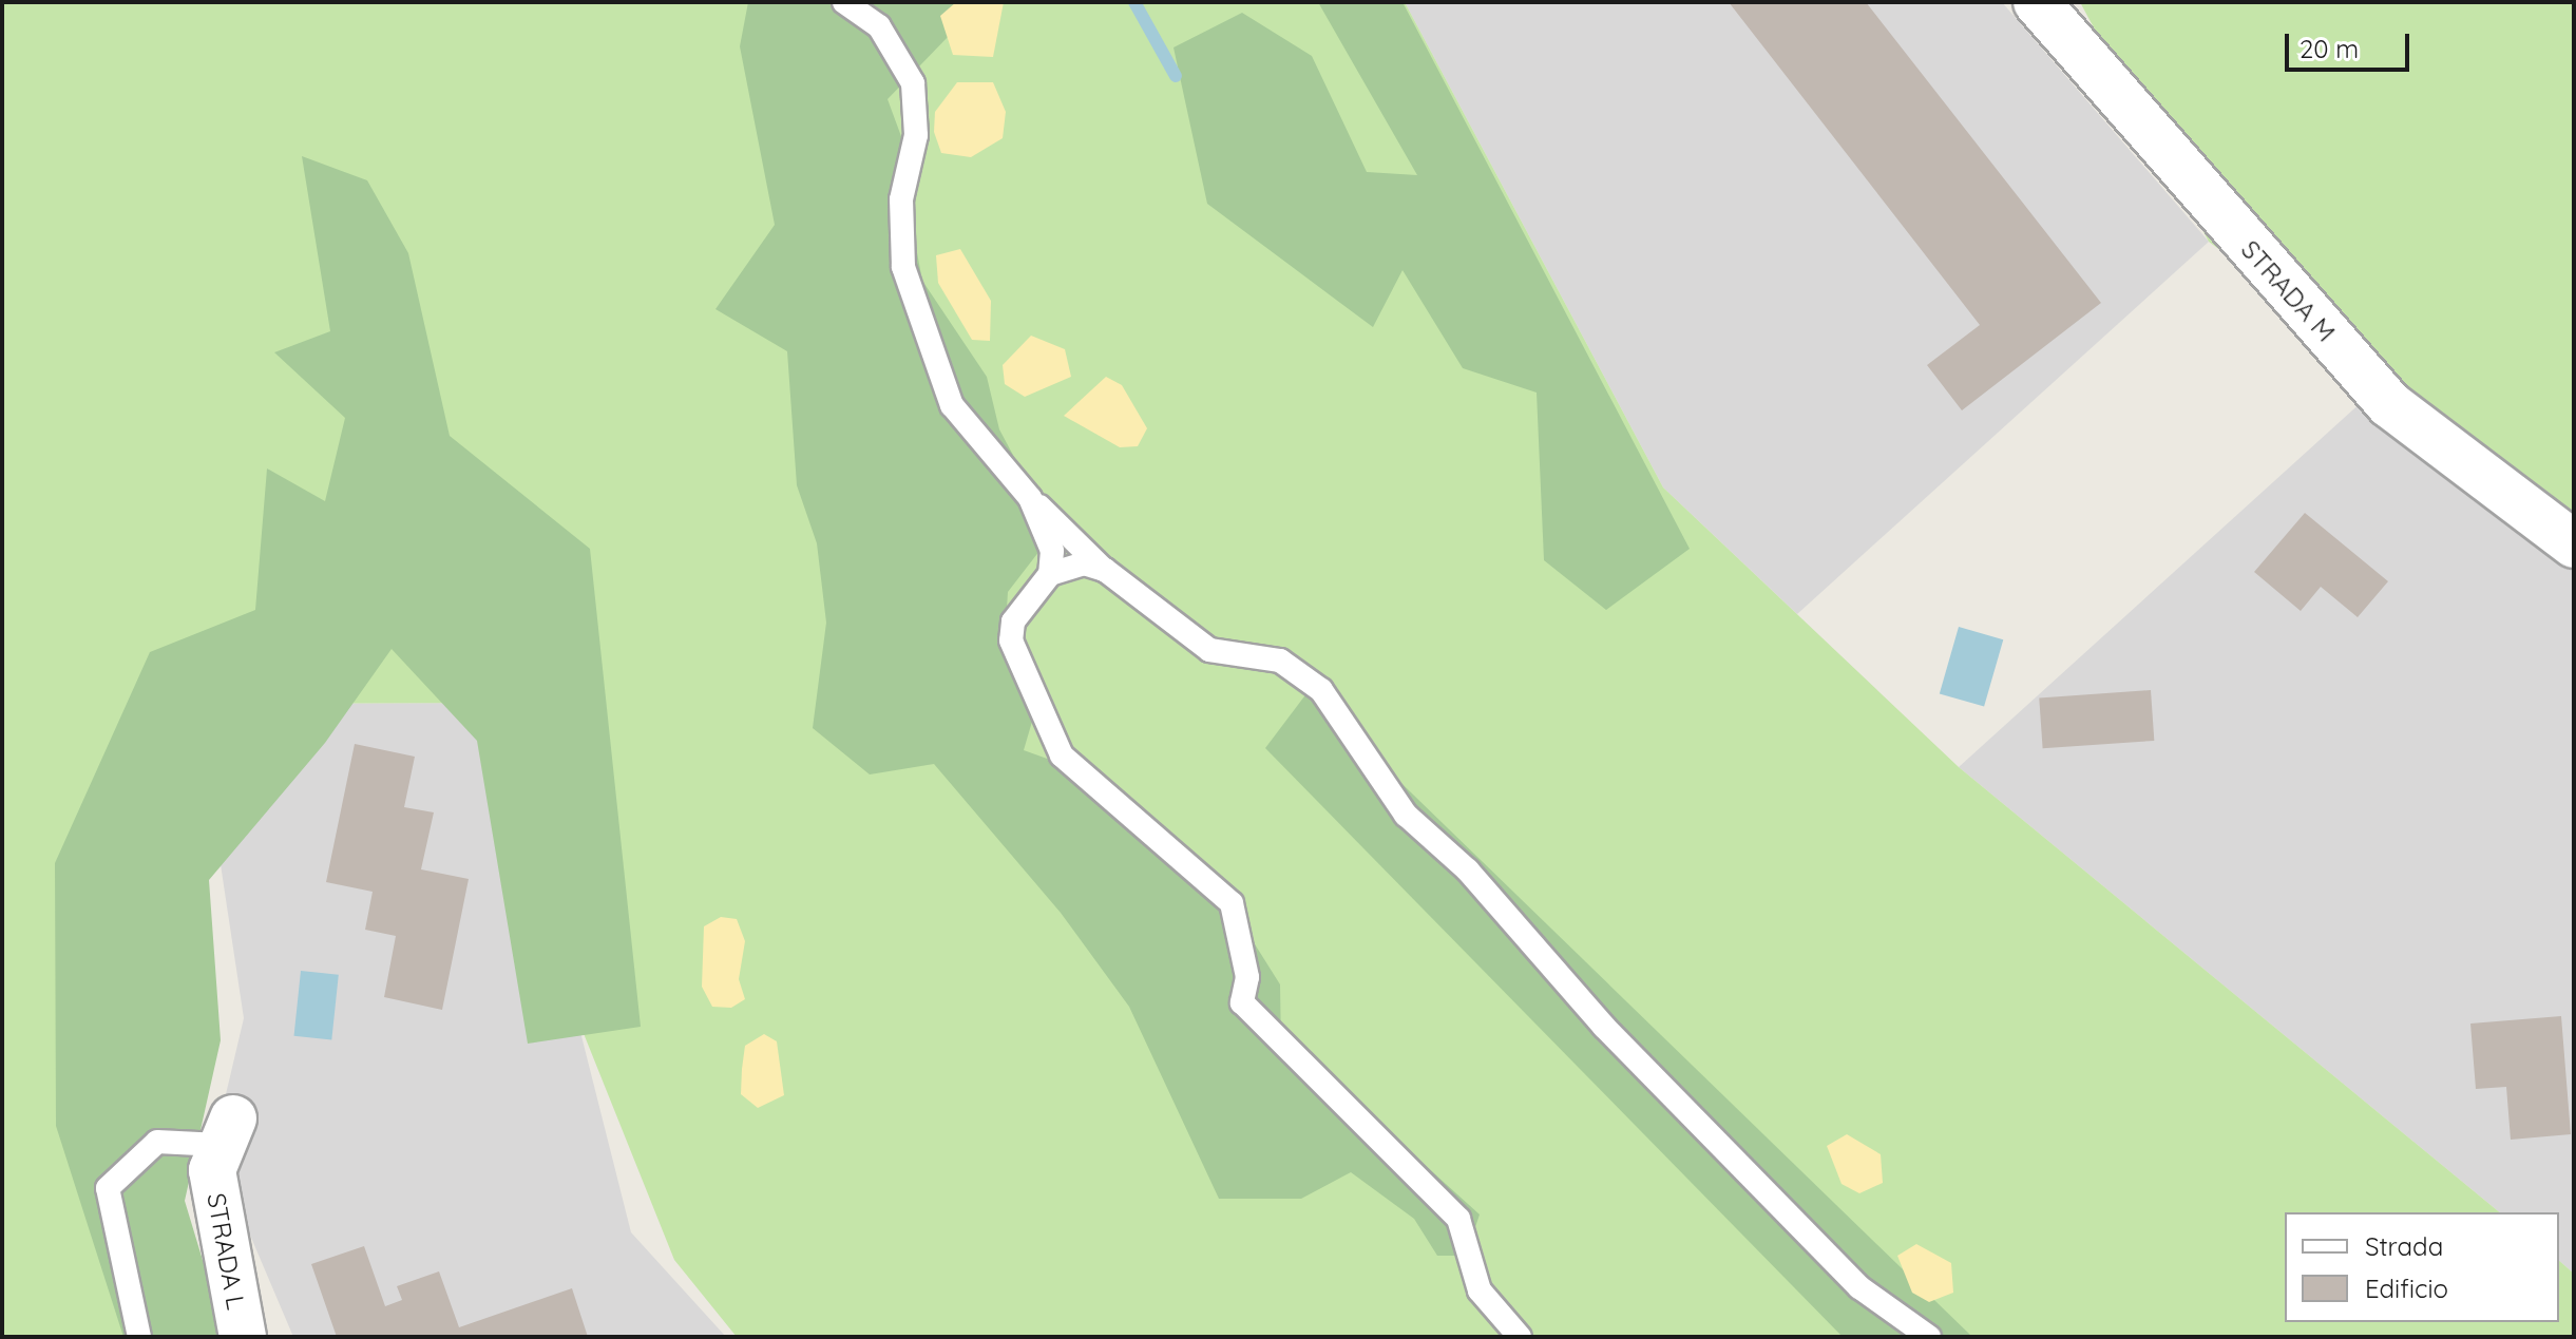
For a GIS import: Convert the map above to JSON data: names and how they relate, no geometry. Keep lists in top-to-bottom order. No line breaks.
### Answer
{"streets":{"street":["STRADA M","STRADA L"]},"legend":["Strada","Edificio"],"scale_bar":"20 m"}
